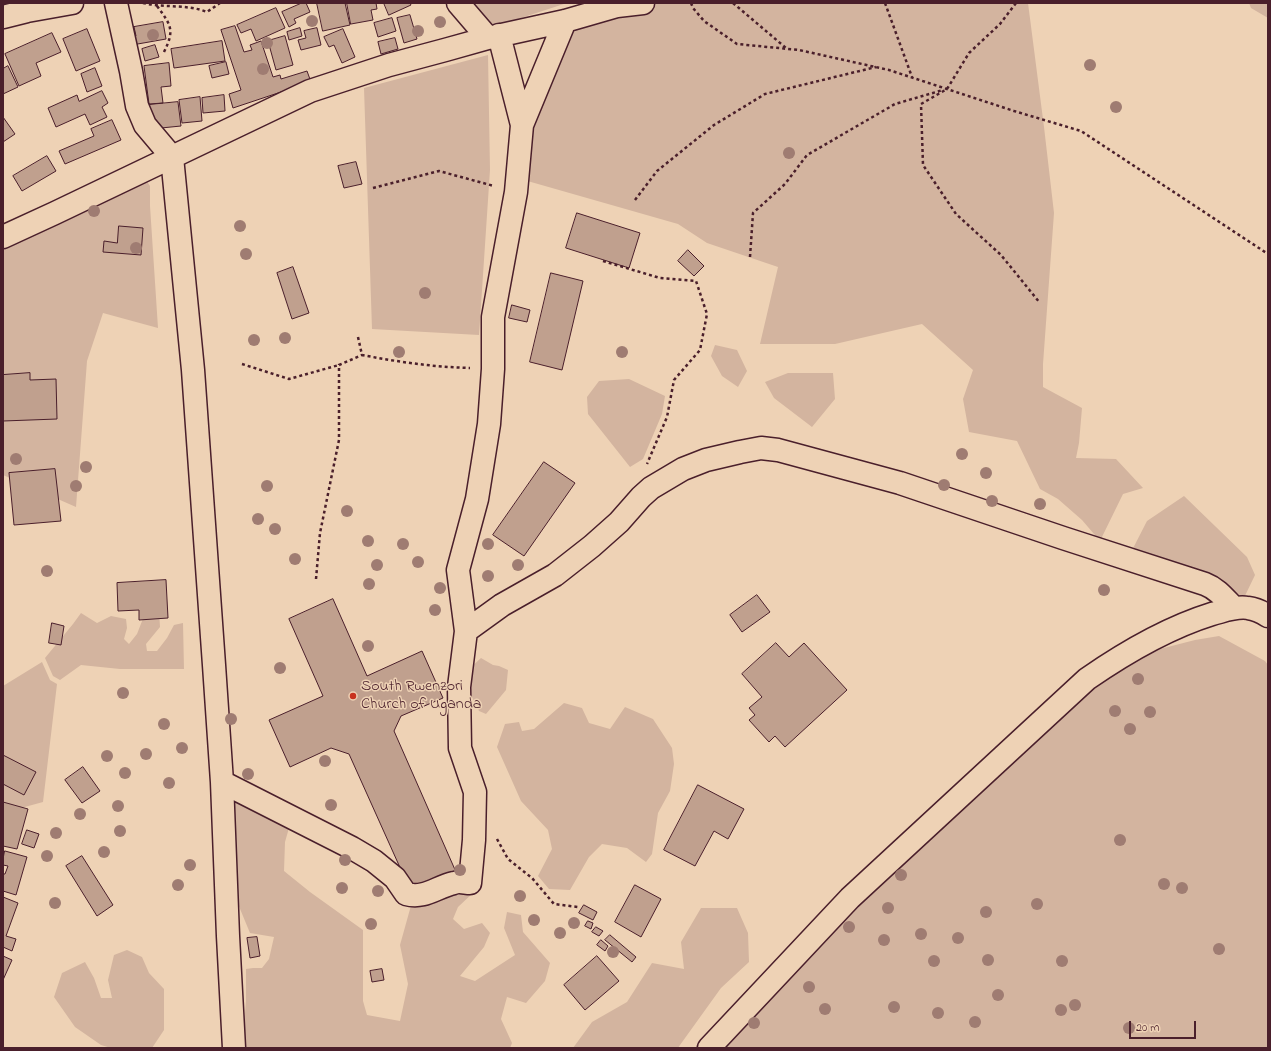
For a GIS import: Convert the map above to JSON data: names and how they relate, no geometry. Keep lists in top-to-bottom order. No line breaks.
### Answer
{"places":["South Rwenzori Church of Uganda"],"scale_bar":"20 m"}
